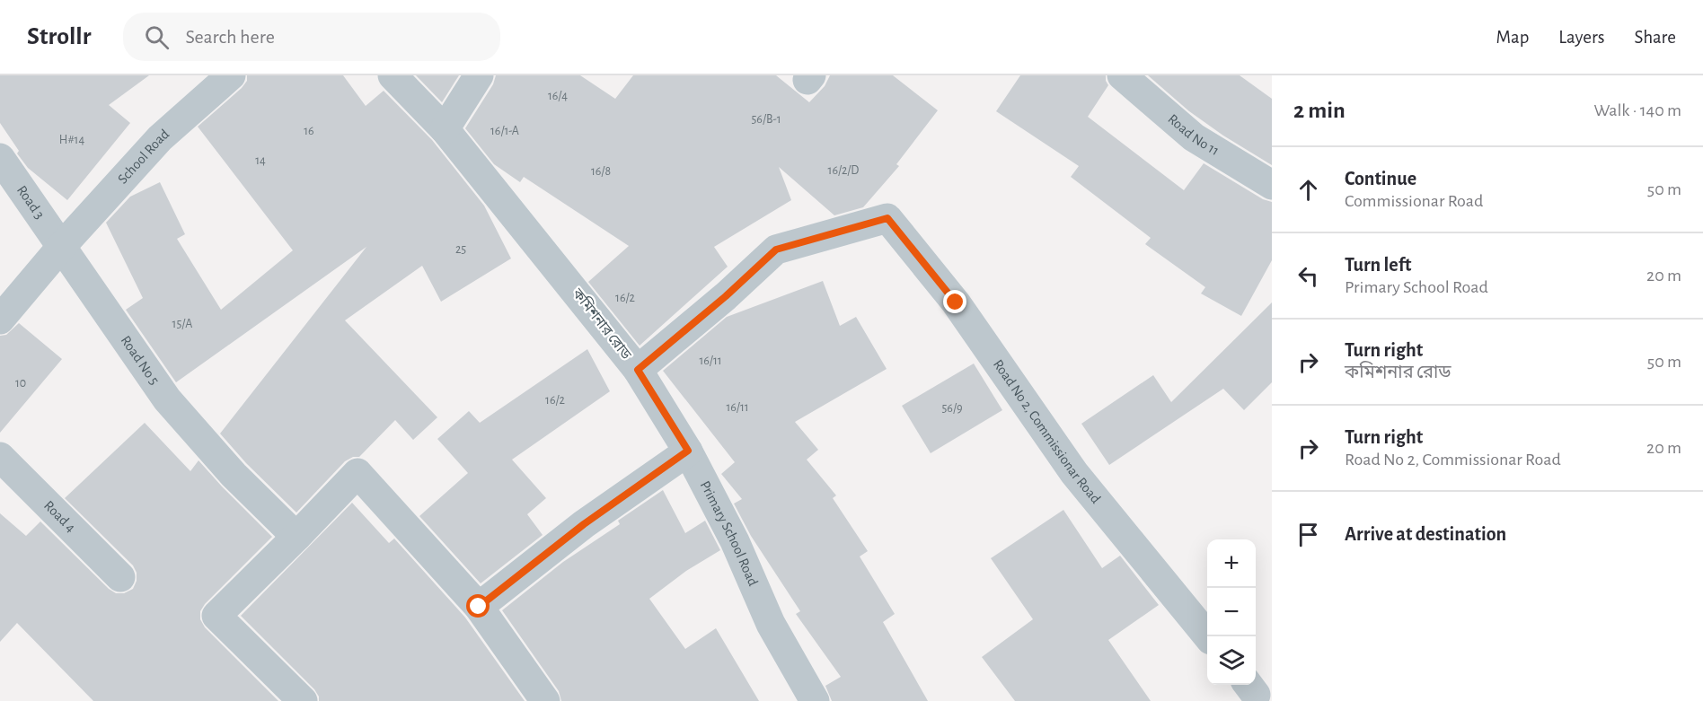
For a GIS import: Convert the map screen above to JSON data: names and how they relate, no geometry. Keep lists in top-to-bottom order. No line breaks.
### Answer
{"streets":{"street":["Road No 11","School Road","Road 3","কমিশনার রোড","Road No 5","Road No 2, Commissionar Road","Road 4","Primary School Road"]},"crossings":[["School Road","Road 3"],["School Road","Road No 5"],["Road 3","Road No 5"],["কমিশনার রোড","Road No 2, Commissionar Road"],["কমিশনার রোড","Primary School Road"]],"house_numbers":["16/4","56/B-1","16","16/1-A","H#14","14","16/2/D","16/8","25","16/2","15/A","16/11","10","16/2","16/11","56/9"],"page":{"header":"Strollr","search":"Search here","nav":["Map","Layers","Share"],"heading":["2 min","Walk · 140 m"],"list":[["Continue","Commissionar Road","50 m"],["Turn left","Primary School Road","20 m"],["Turn right","কমিশনার রোড","50 m"],["Turn right","Road No 2, Commissionar Road","20 m"],"Arrive at destination"],"map_buttons":["+","−"]}}
